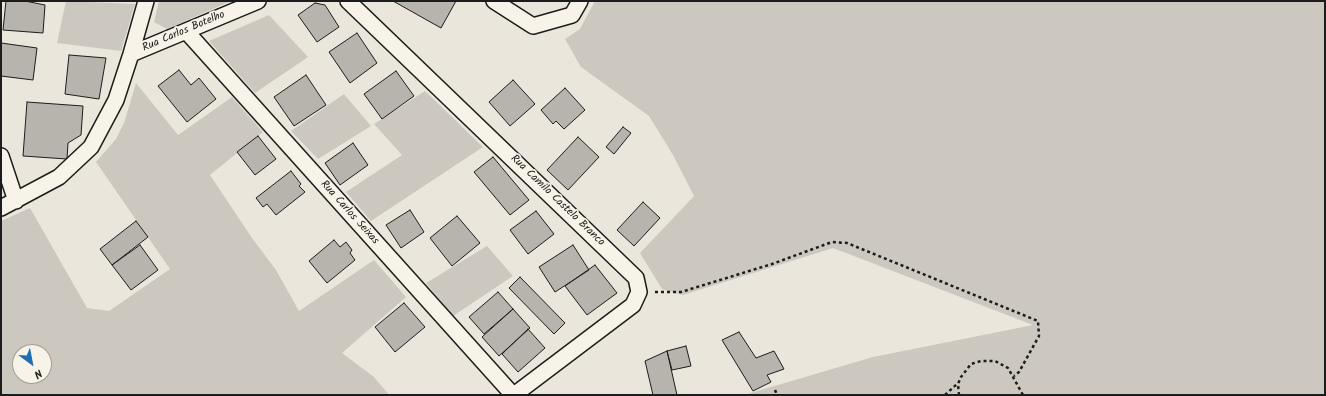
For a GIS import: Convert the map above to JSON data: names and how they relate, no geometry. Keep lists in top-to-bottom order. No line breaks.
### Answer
{"streets":{"street":["Rua Carlos Botelho","Rua Camilo Castelo Branco","Rua Carlos Seixas"]},"crossings":[["Rua Carlos Botelho","Rua Carlos Seixas"]],"north":"bottom right"}
